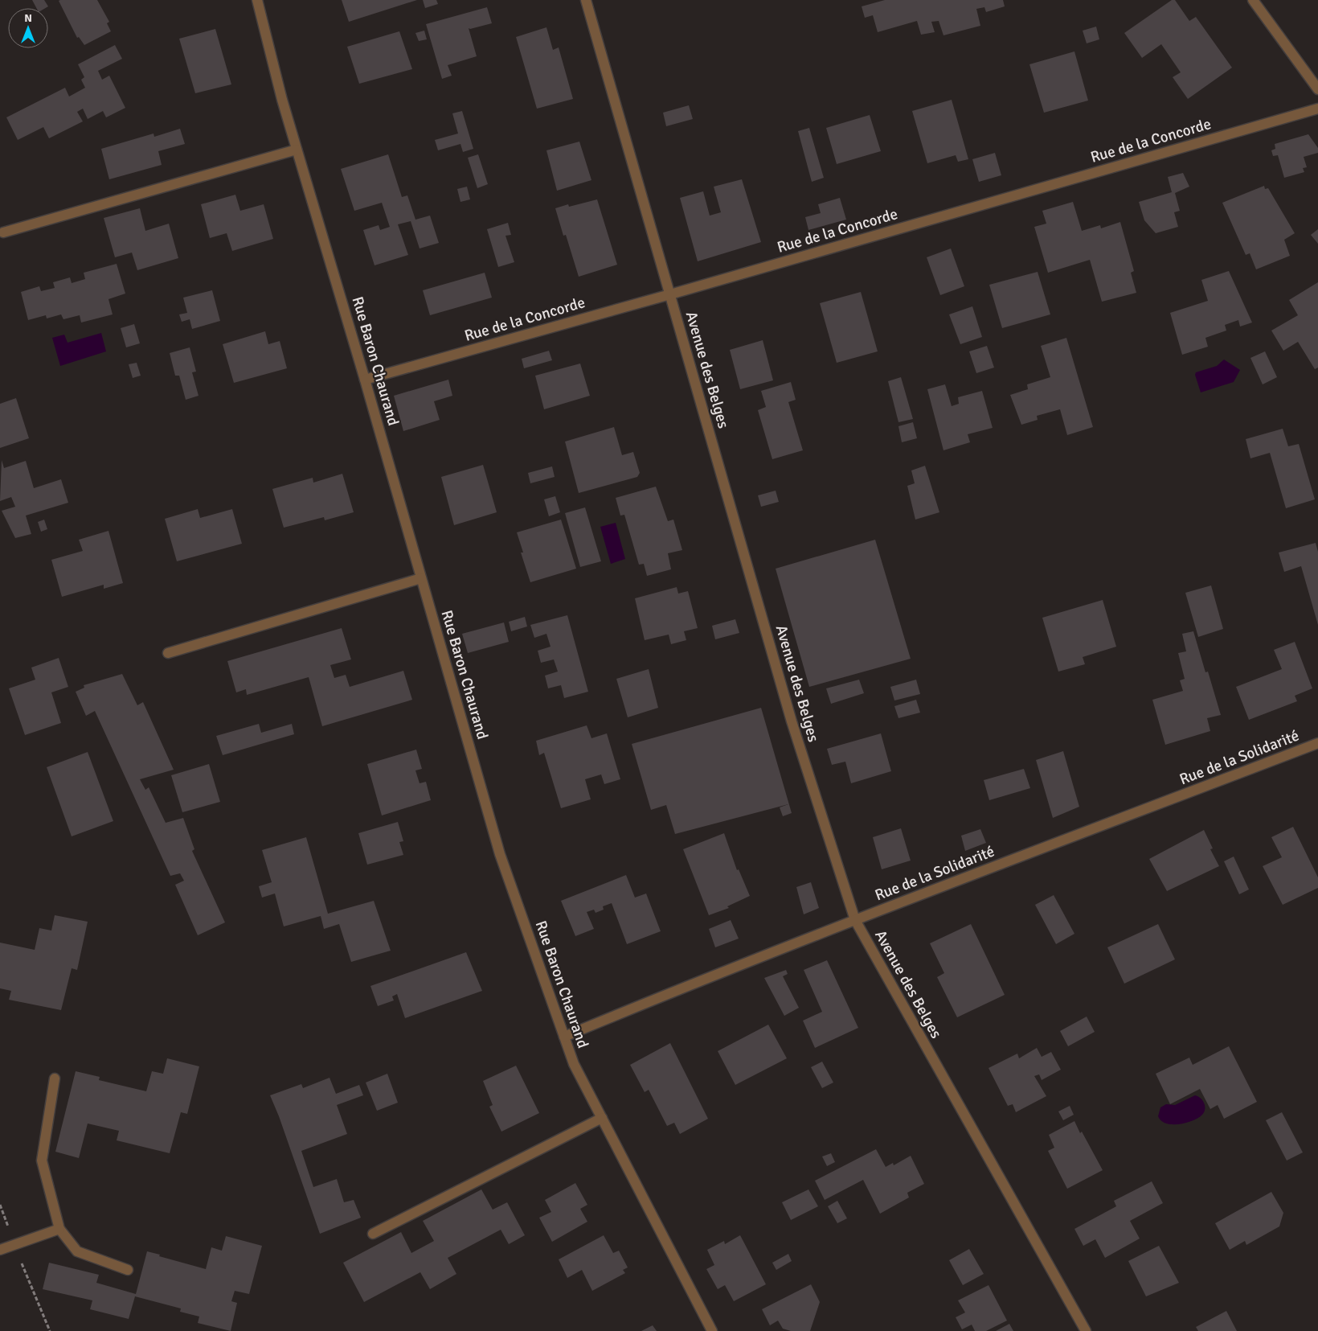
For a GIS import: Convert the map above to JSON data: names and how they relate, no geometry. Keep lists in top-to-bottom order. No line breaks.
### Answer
{"streets":{"street":["Rue de la Concorde","Rue Baron Chaurand","Avenue des Belges","Rue de la Solidarité"]},"crossings":[["Rue de la Concorde","Rue Baron Chaurand"],["Rue de la Concorde","Avenue des Belges"],["Rue Baron Chaurand","Rue de la Solidarité"],["Avenue des Belges","Rue de la Solidarité"]],"north":"top"}
